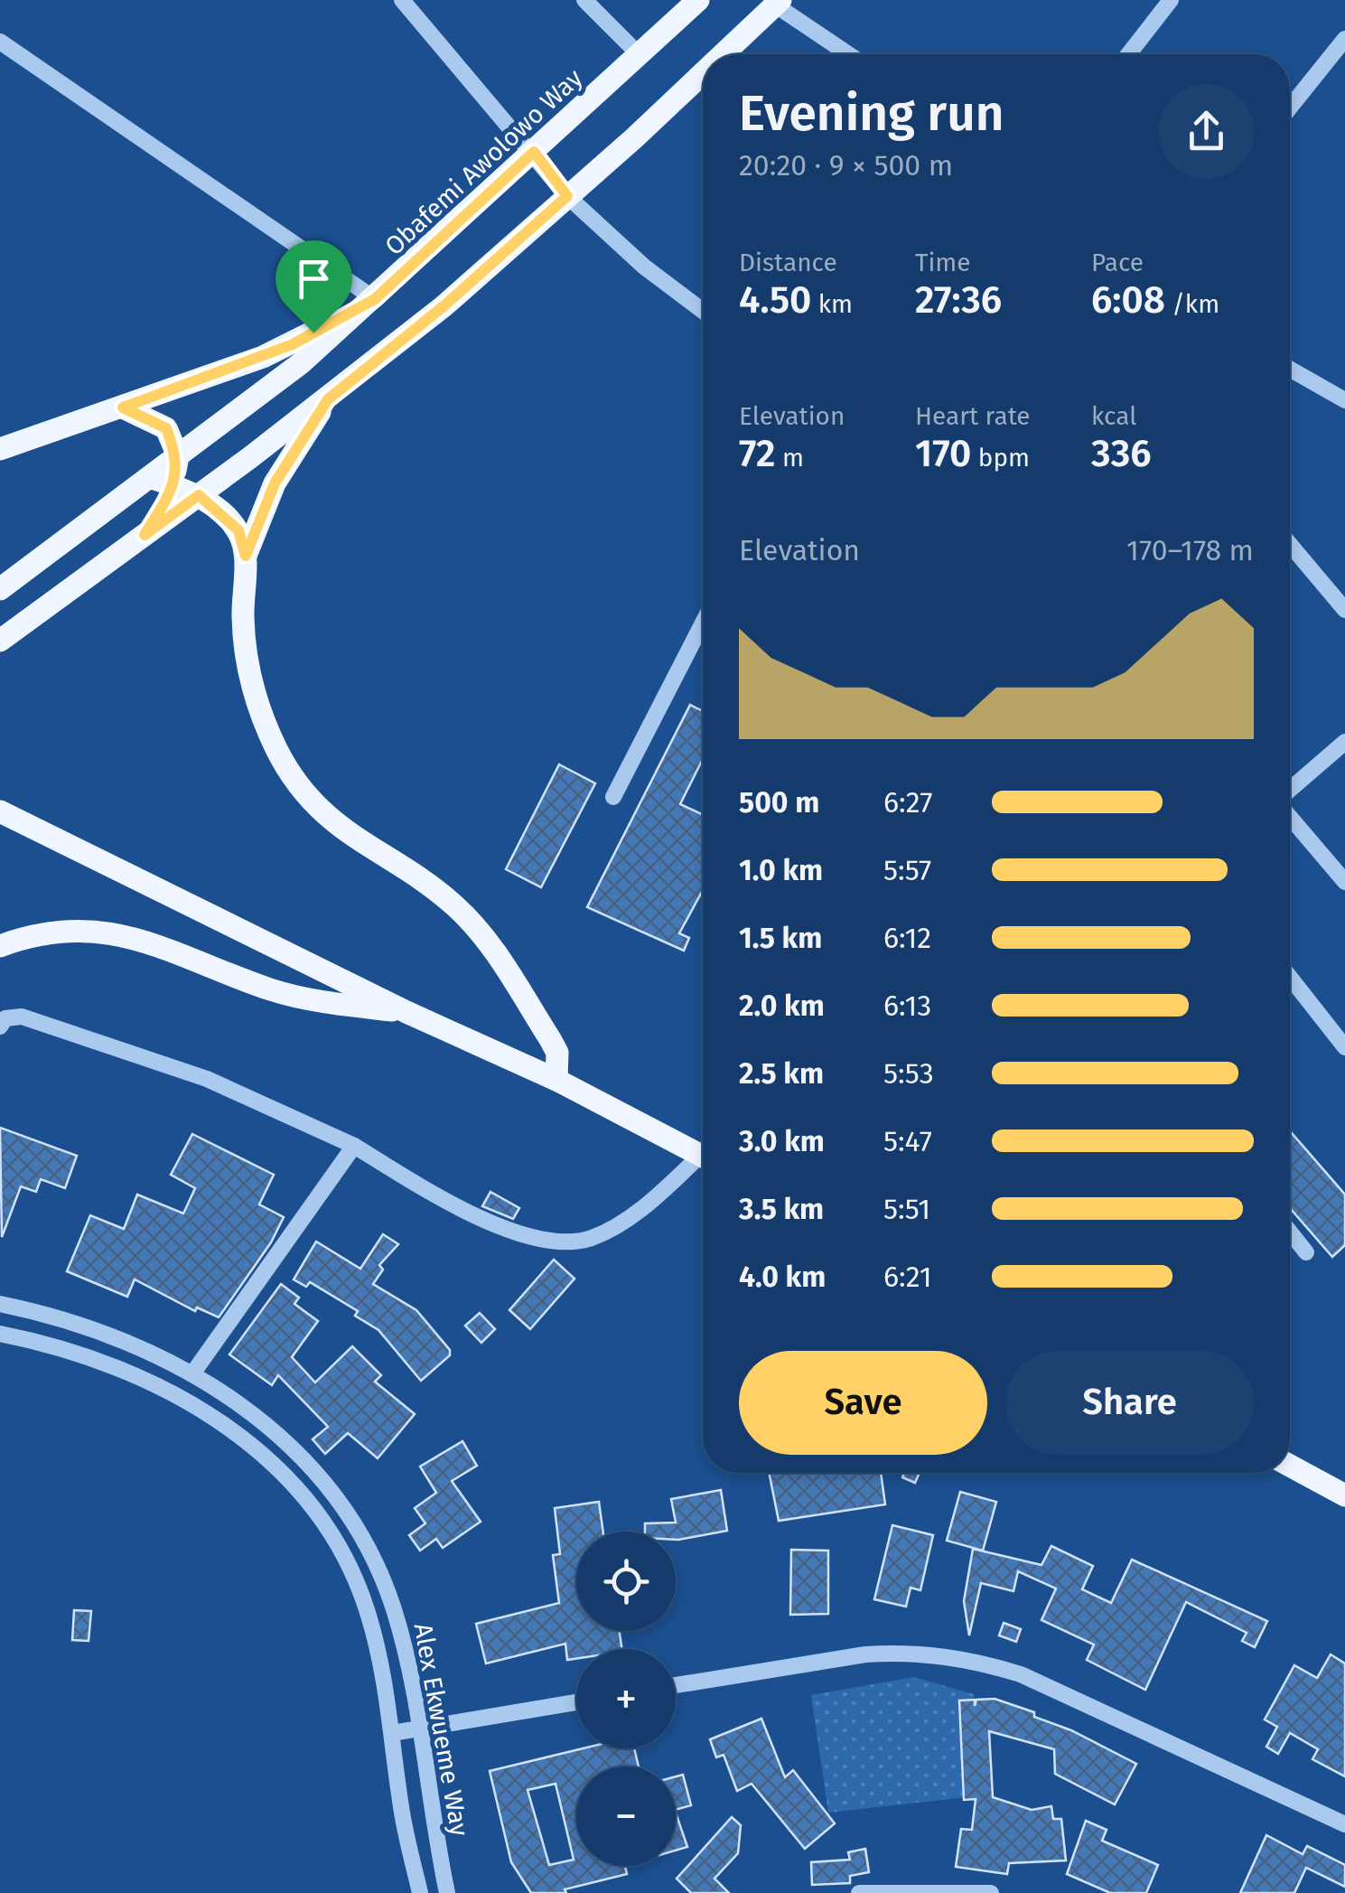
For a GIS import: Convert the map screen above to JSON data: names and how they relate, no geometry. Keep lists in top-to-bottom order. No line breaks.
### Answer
{"streets":{"main road":["Obafemi Awolowo Way"],"street":["Alex Ekwueme Way"]},"page":{"heading":["Evening run","20:20 · 9 × 500 m"],"stats":[["Distance","4.50 km"],["Time","27:36"],["Pace","6:08 /km"],["Elevation","72 m"],["Heart rate","170 bpm"],["kcal","336"]],"chart":["Elevation","170–178 m"],"list":[{"name":"500 m","note":"6:27"},{"name":"1.0 km","note":"5:57"},{"name":"1.5 km","note":"6:12"},{"name":"2.0 km","note":"6:13"},{"name":"2.5 km","note":"5:53"},{"name":"3.0 km","note":"5:47"},{"name":"3.5 km","note":"5:51"},{"name":"4.0 km","note":"6:21"}],"buttons":["Save","Share"],"map_buttons":["+","−"]}}
